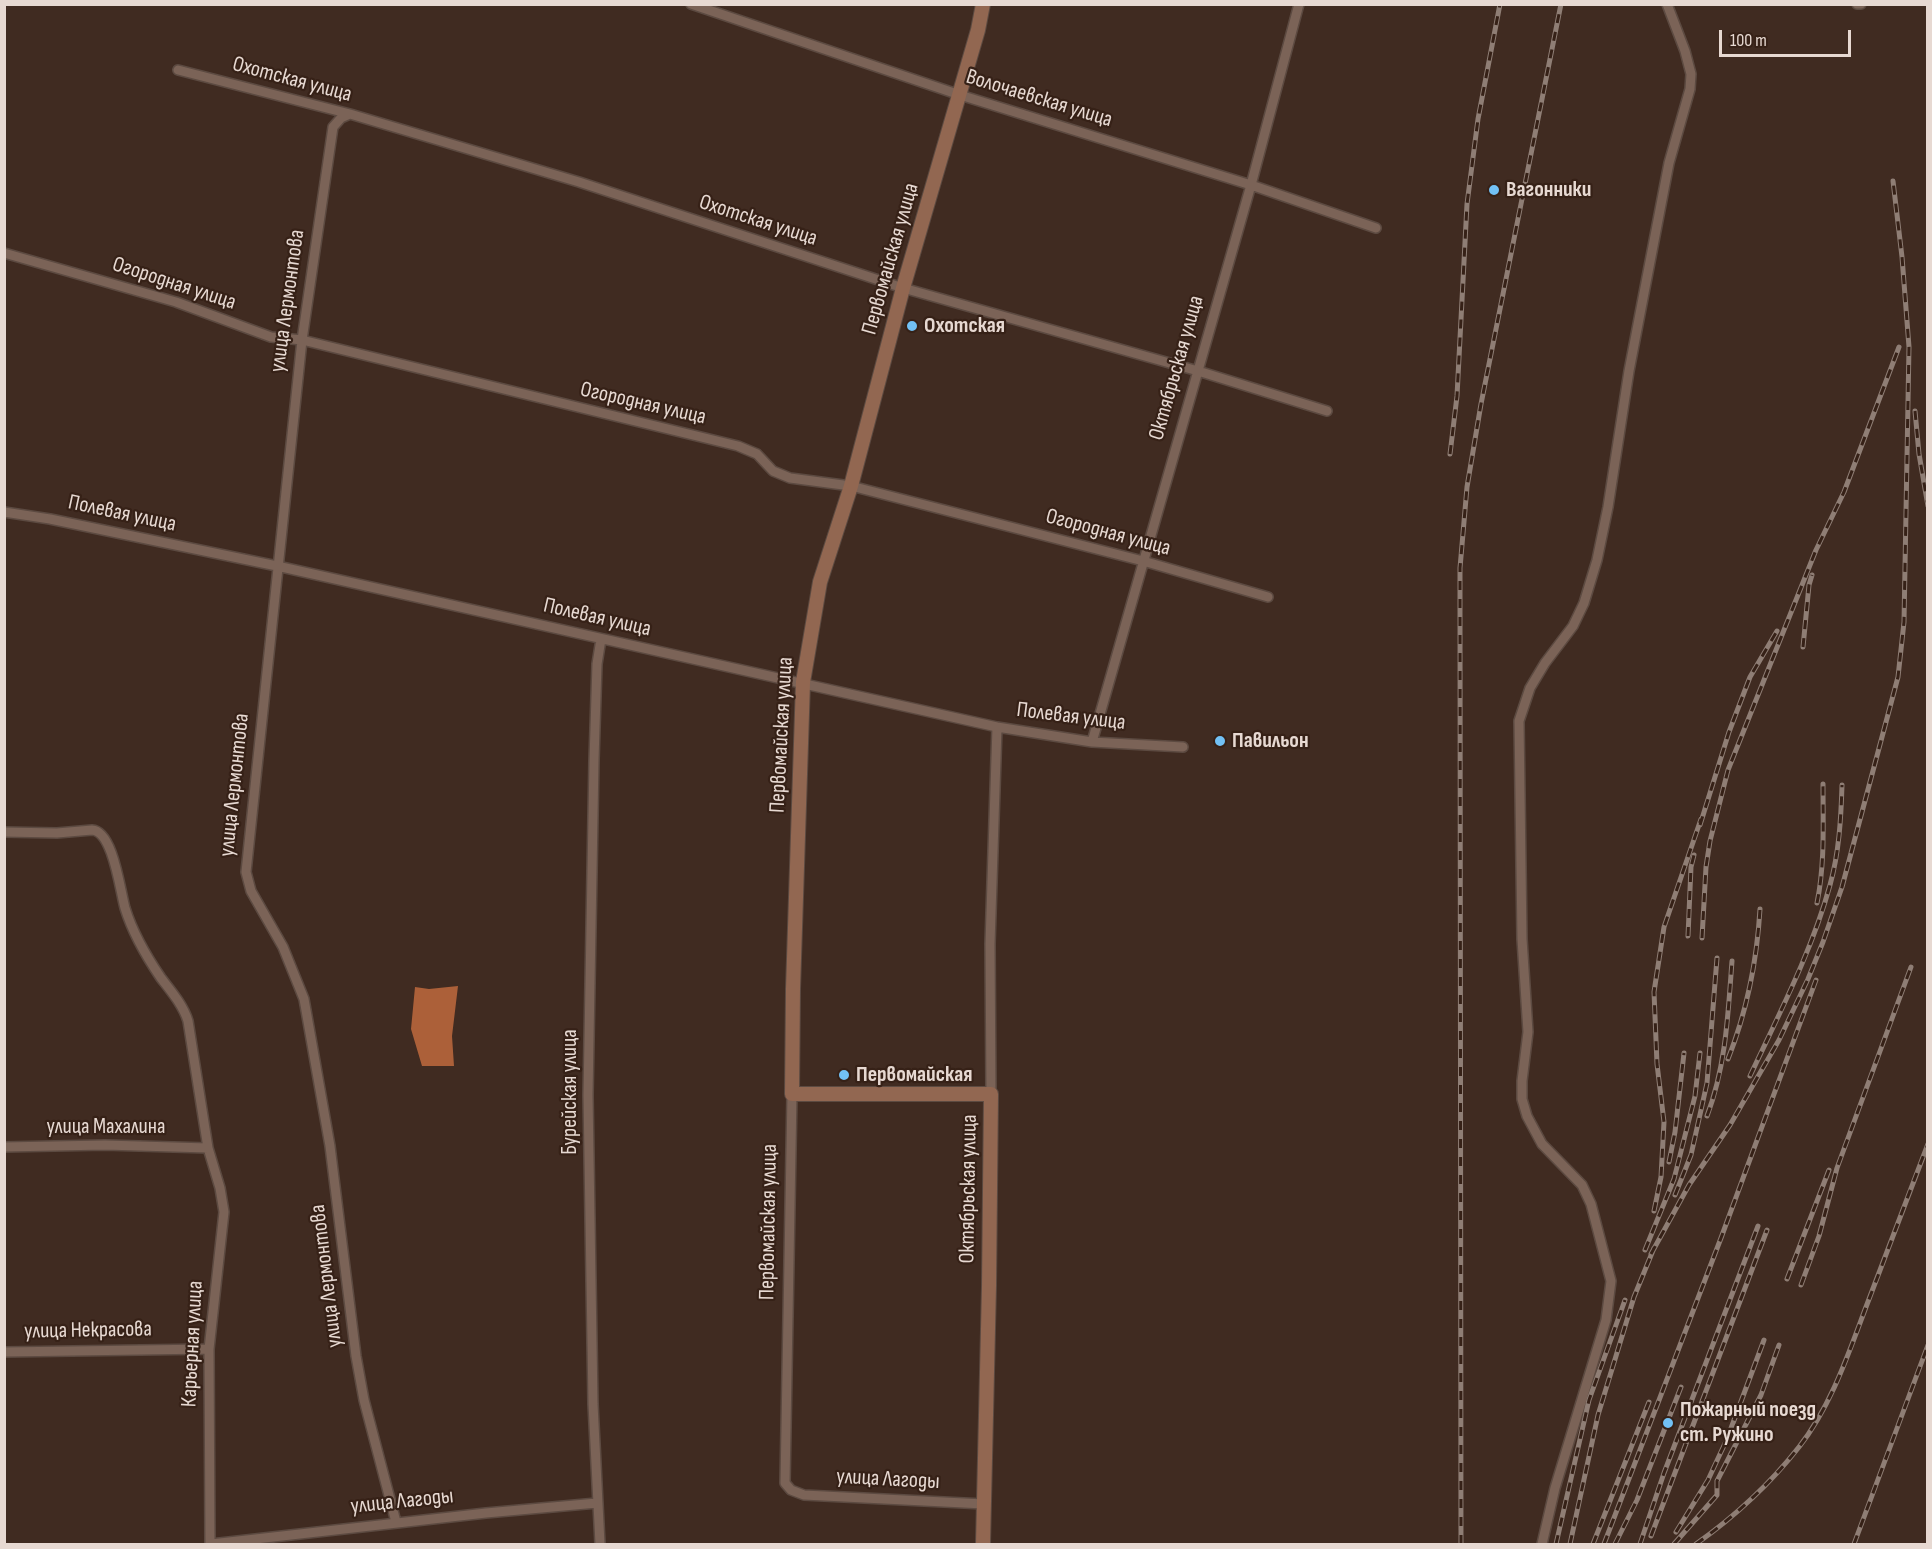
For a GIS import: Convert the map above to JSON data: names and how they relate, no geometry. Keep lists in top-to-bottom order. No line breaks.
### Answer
{"streets":{"main road":["Первомайская улица","Октябрьская улица"],"street":["Охотская улица","Волочаевская улица","Огородная улица","улица Лермонтова","Полевая улица","Бурейская улица","улица Махалина","улица Некрасова","Карьерная улица","улица Лагоды"]},"crossings":[["Охотская улица","Первомайская улица"],["Охотская улица","улица Лермонтова"],["Охотская улица","Октябрьская улица"],["Волочаевская улица","Первомайская улица"],["Волочаевская улица","Октябрьская улица"],["Первомайская улица","Огородная улица"],["Первомайская улица","Полевая улица"],["Первомайская улица","улица Лагоды"],["Огородная улица","улица Лермонтова"],["Огородная улица","Октябрьская улица"],["улица Лермонтова","Полевая улица"],["улица Лермонтова","улица Лагоды"],["Октябрьская улица","Полевая улица"],["Октябрьская улица","улица Лагоды"],["Полевая улица","Бурейская улица"],["Бурейская улица","улица Лагоды"],["улица Махалина","Карьерная улица"],["улица Некрасова","Карьерная улица"],["Карьерная улица","улица Лагоды"]],"places":["Вагонники","Охотская","Павильон","Первомайская","Пожарный поезд ст. Ружино"],"scale_bar":"100 m"}
